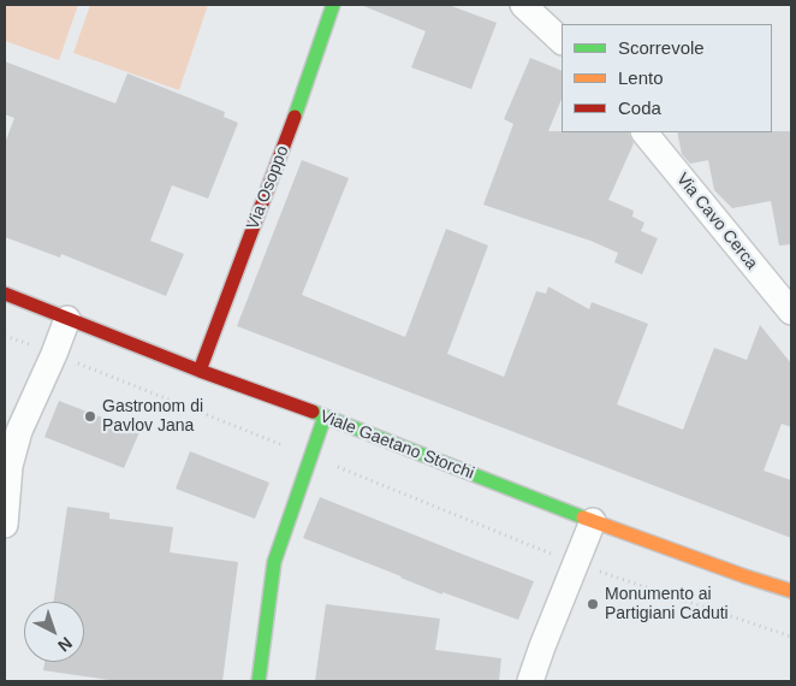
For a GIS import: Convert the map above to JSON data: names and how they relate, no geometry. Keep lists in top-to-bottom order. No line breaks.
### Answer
{"streets":{"street":["Via Osoppo","Via Cavo Cerca","Viale Gaetano Storchi"]},"crossings":[["Via Osoppo","Viale Gaetano Storchi"]],"places":["Gastronom di Pavlov Jana","Monumento ai Partigiani Caduti"],"legend":["Scorrevole","Lento","Coda"],"north":"bottom right"}
